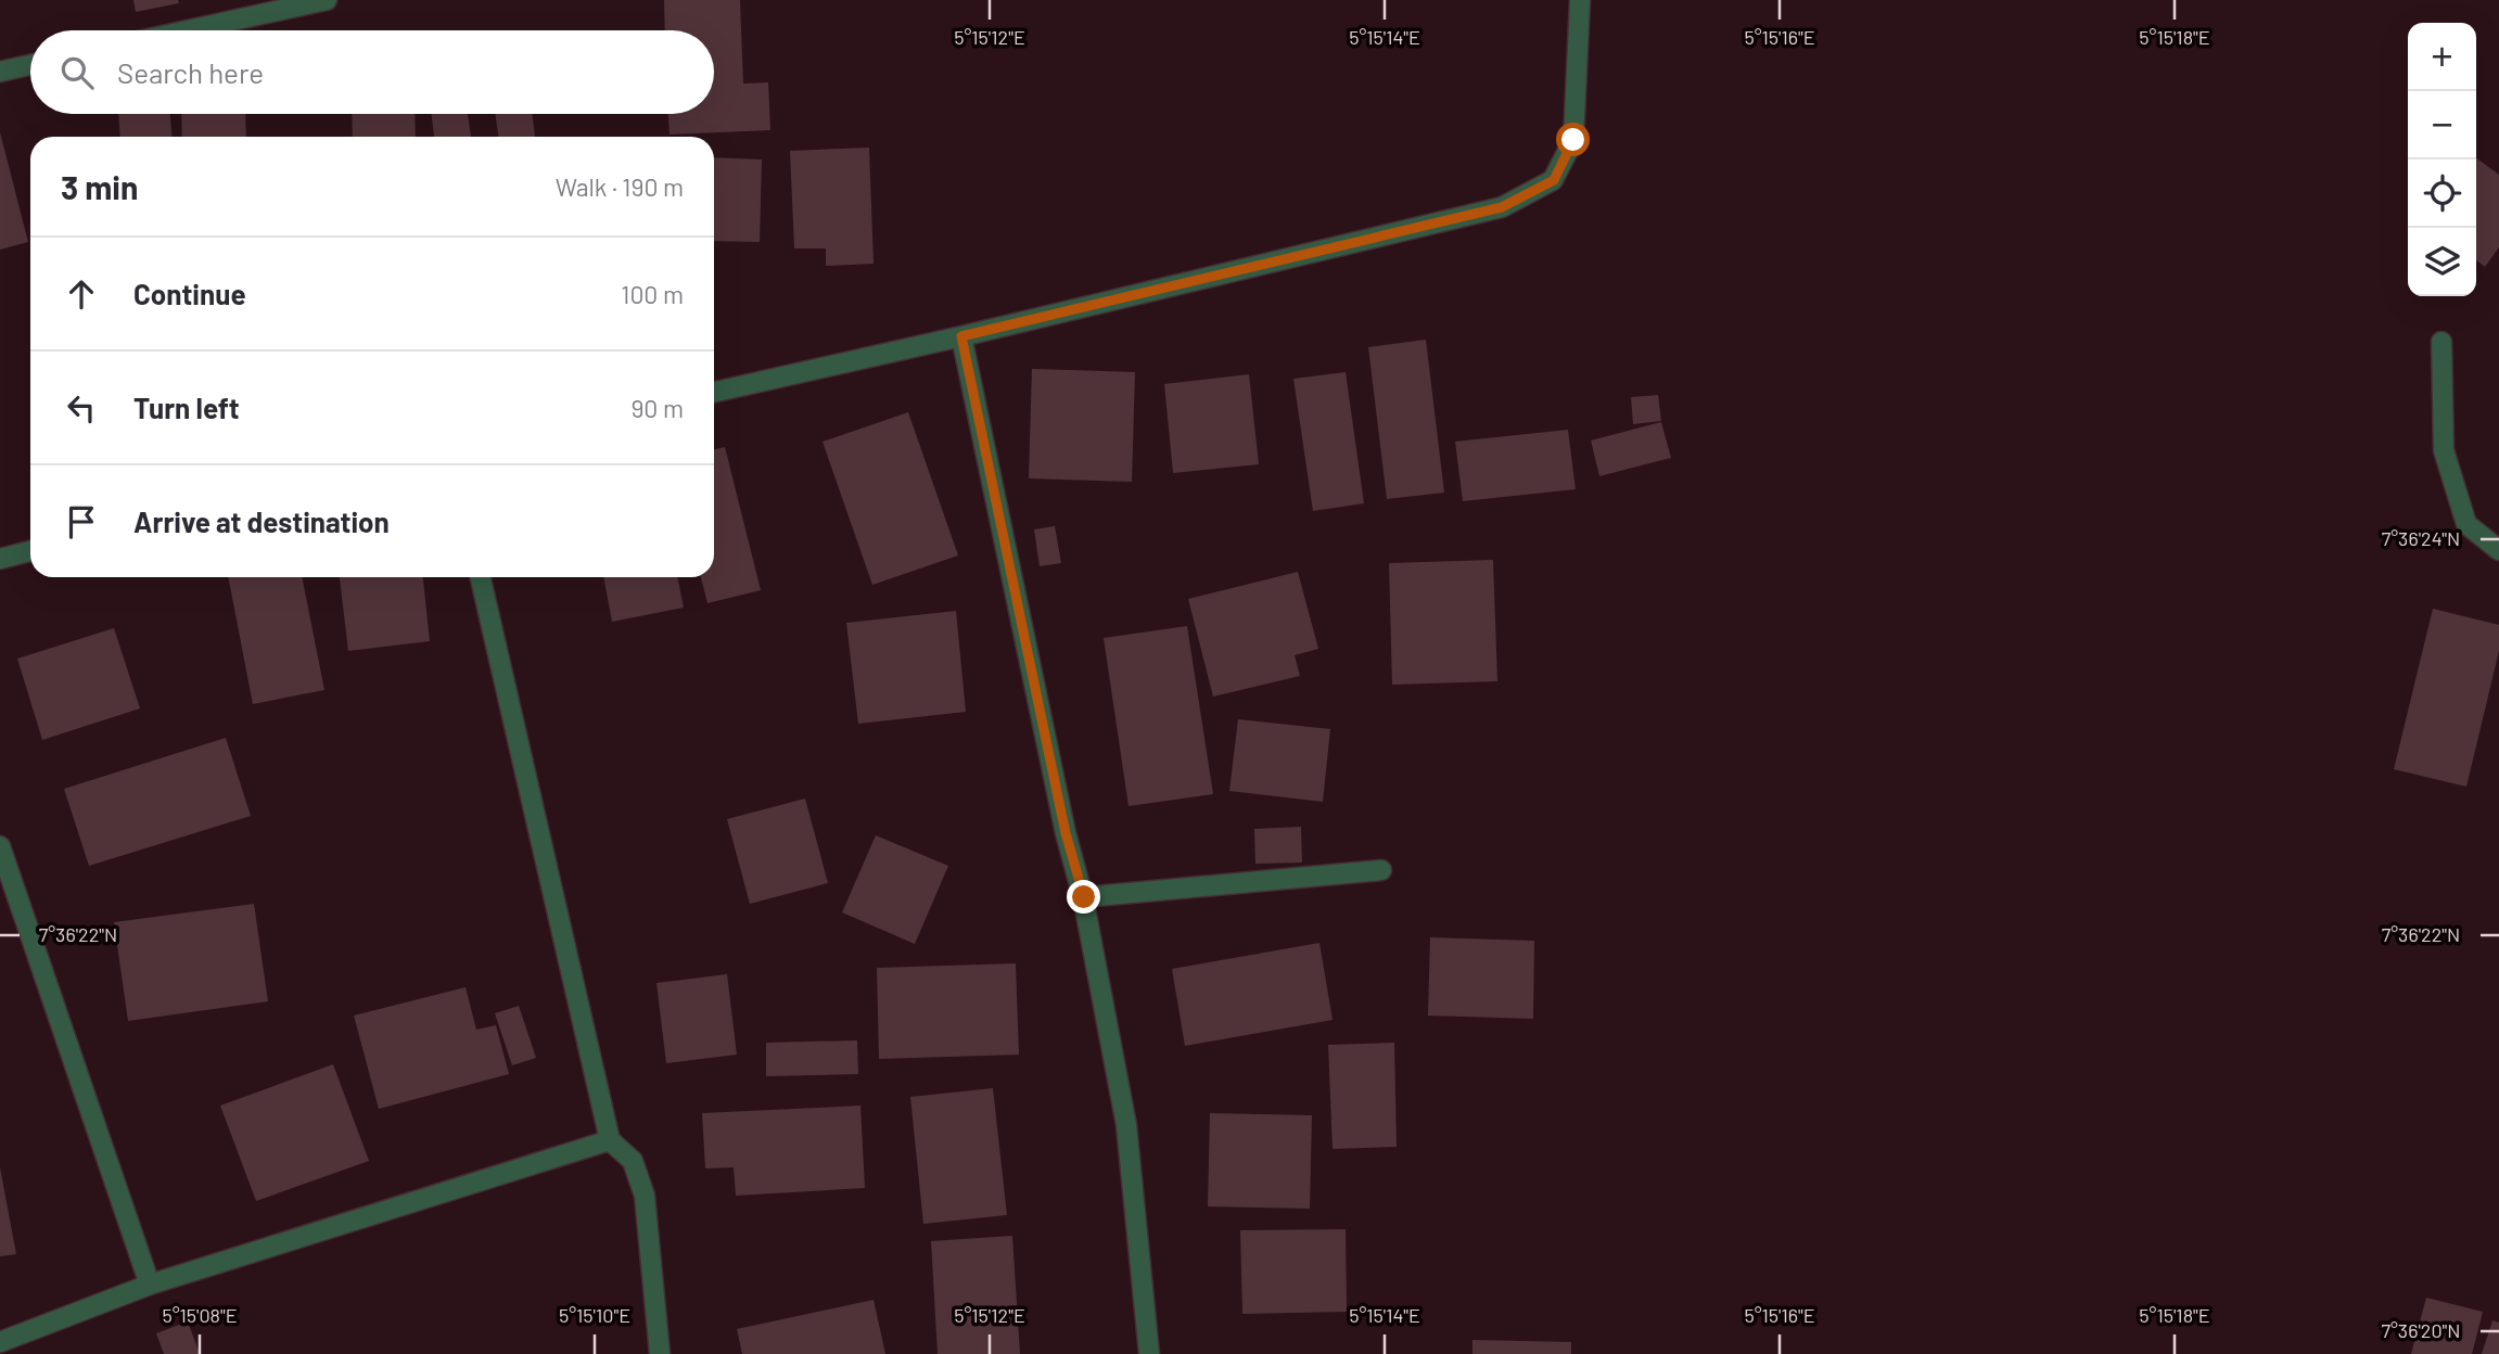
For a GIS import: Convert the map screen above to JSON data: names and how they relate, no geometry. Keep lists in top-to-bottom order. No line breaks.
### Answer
{"page":{"map_buttons":["+","−"],"search":"Search here","heading":["3 min","Walk · 190 m"],"list":[["Continue","100 m"],["Turn left","90 m"],"Arrive at destination"]},"coordinates":["5°15'12\"E","5°15'14\"E","5°15'16\"E","5°15'18\"E","7°36'24\"N","7°36'22\"N","5°15'08\"E","5°15'10\"E","7°36'20\"N"]}
